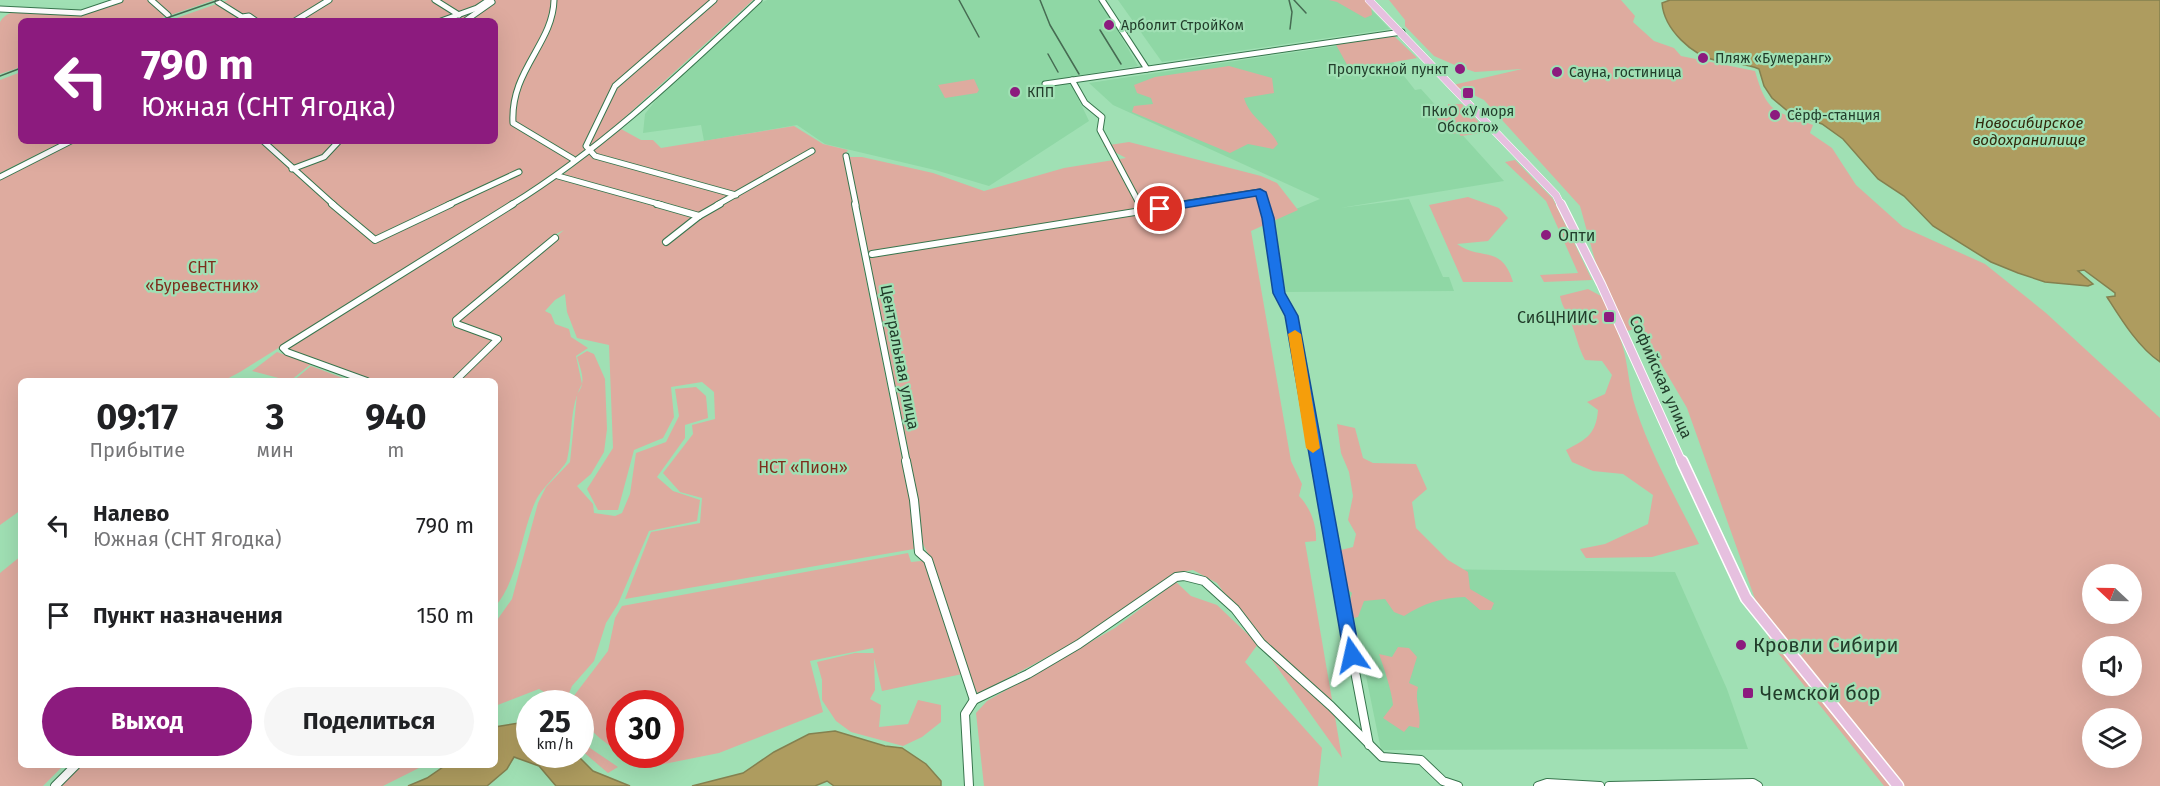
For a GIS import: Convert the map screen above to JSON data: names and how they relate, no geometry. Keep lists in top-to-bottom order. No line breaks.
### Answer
{"streets":{"main road":["Софийская улица"],"street":["Центральная улица"]},"water":["Новосибирское водохранилище"],"parks":["СНТ «Буревестник»","НСТ «Пион»"],"places":{"other":["Арболит СтройКом","Пляж «Бумеранг»","Пропускной пункт","Сауна, гостиница","КПП","Сёрф-станция","Опти","Кровли Сибири"],"transit":["ПКиО «У моря Обского»","СибЦНИИС","Чемской бор"]},"north":"left","page":{"turn":["790 m","Южная (СНТ Ягодка)"],"eta":["09:17","Прибытие","3","мин","940","m"],"list":[{"name":"Налево","note":"Южная (СНТ Ягодка)","value":"790 m"},{"name":"Пункт назначения","value":"150 m"}],"buttons":["Выход","Поделиться"],"speed":"25 km/h","limit":"30"}}
